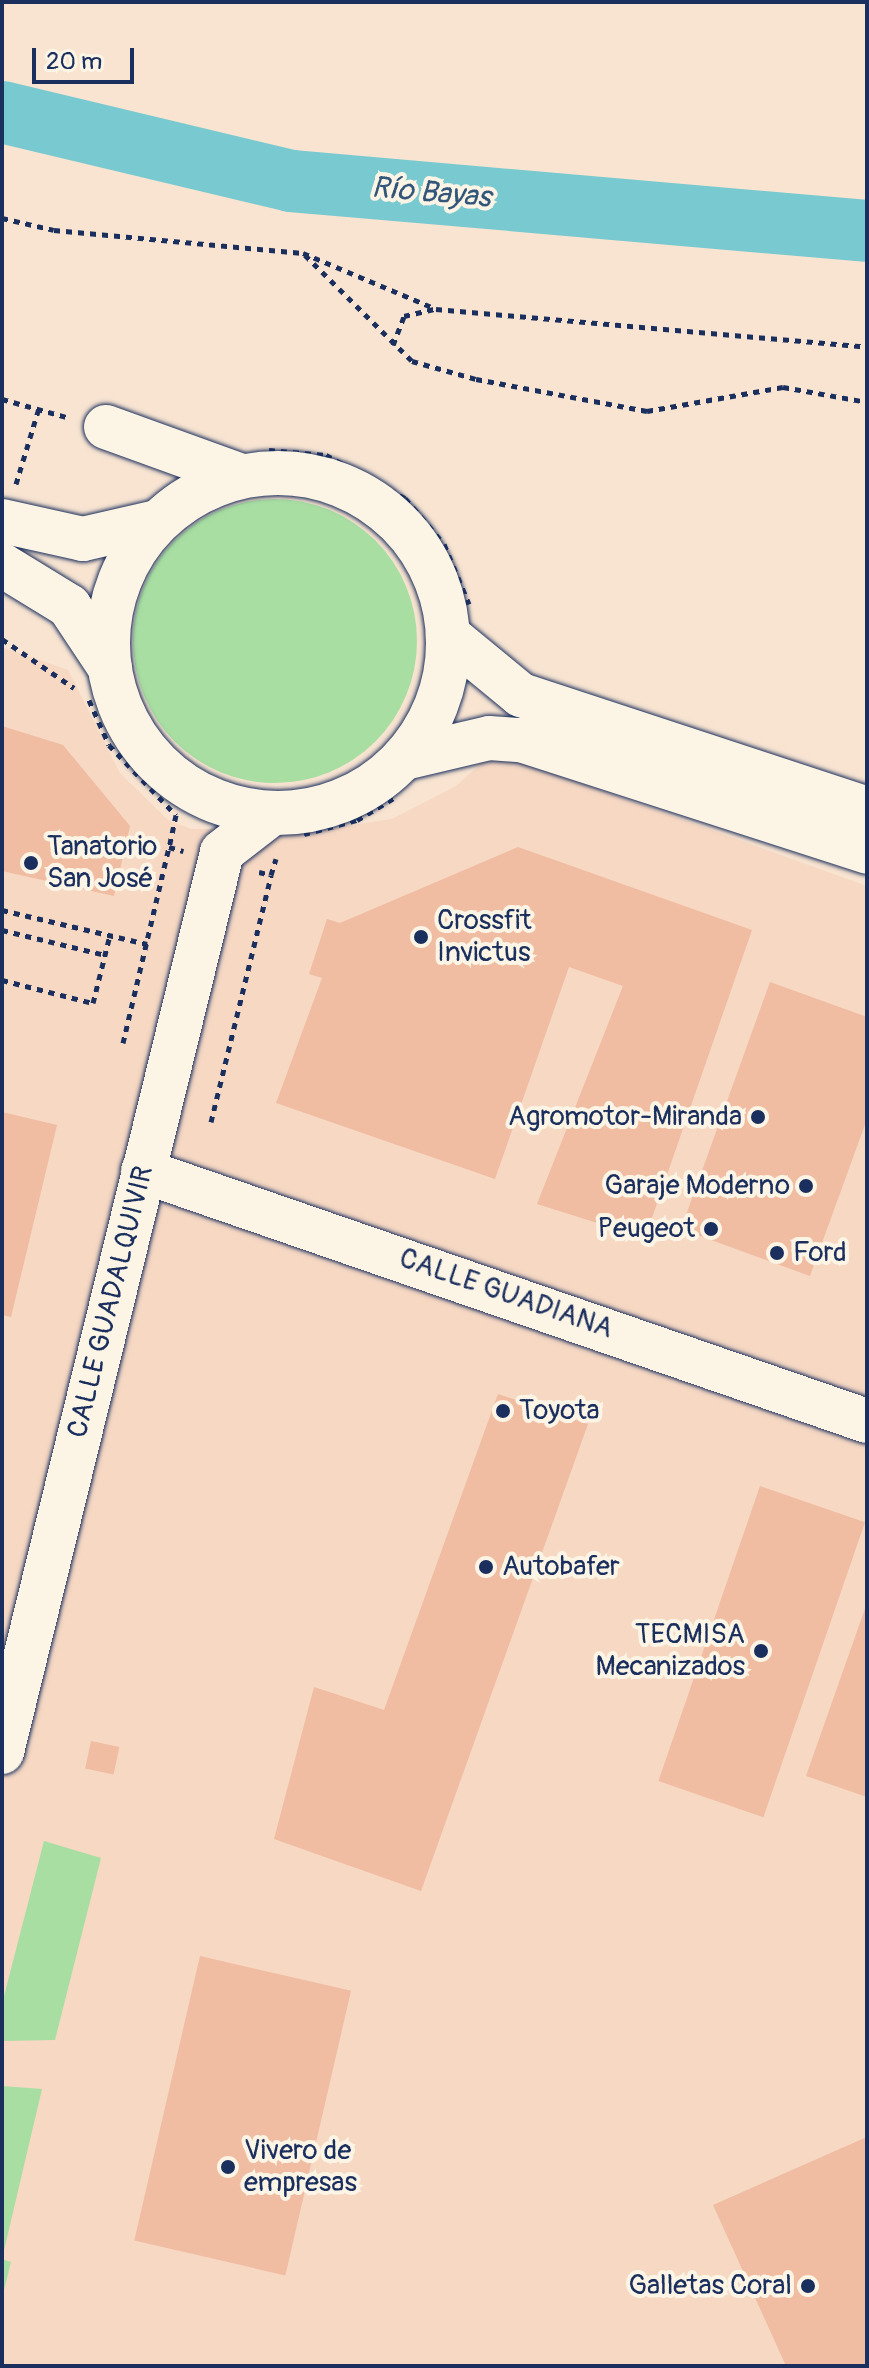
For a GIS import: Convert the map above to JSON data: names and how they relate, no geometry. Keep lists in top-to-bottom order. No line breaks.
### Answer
{"streets":{"street":["CALLE GUADIANA","CALLE GUADALQUIVIR"]},"crossings":[["CALLE GUADIANA","CALLE GUADALQUIVIR"]],"water":["Río Bayas"],"places":["Tanatorio San José","Crossfit Invictus","Agromotor-Miranda","Garaje Moderno","Peugeot","Ford","Toyota","Autobafer","TECMISA Mecanizados","Vivero de empresas","Galletas Coral"],"scale_bar":"20 m"}
